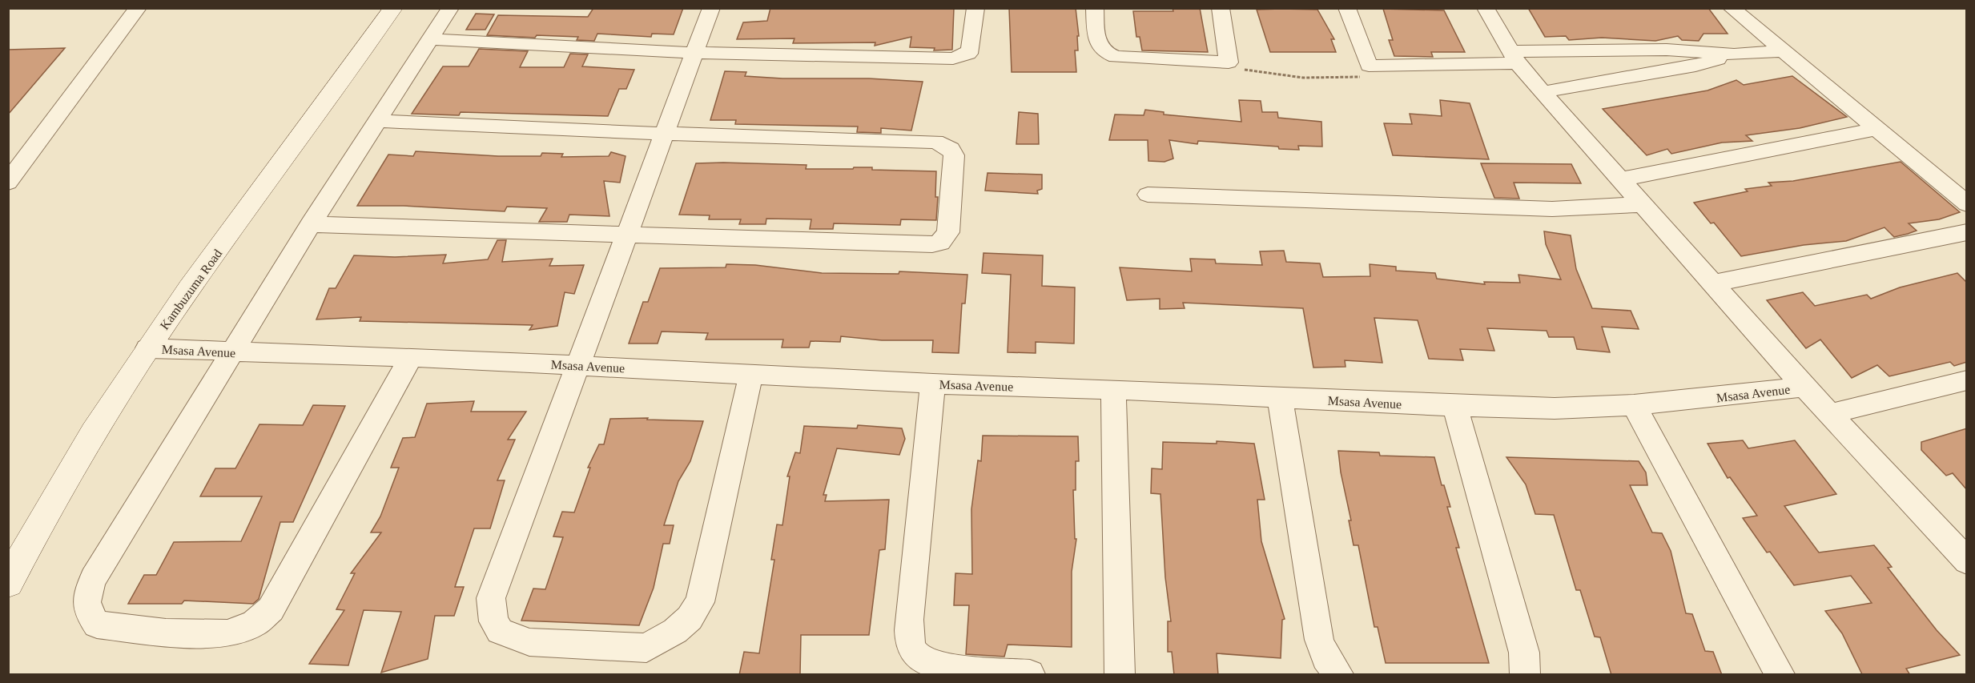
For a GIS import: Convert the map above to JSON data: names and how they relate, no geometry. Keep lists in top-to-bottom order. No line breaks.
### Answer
{"streets":{"main road":["Kambuzuma Road"],"street":["Msasa Avenue"]},"crossings":[["Kambuzuma Road","Msasa Avenue"]]}
